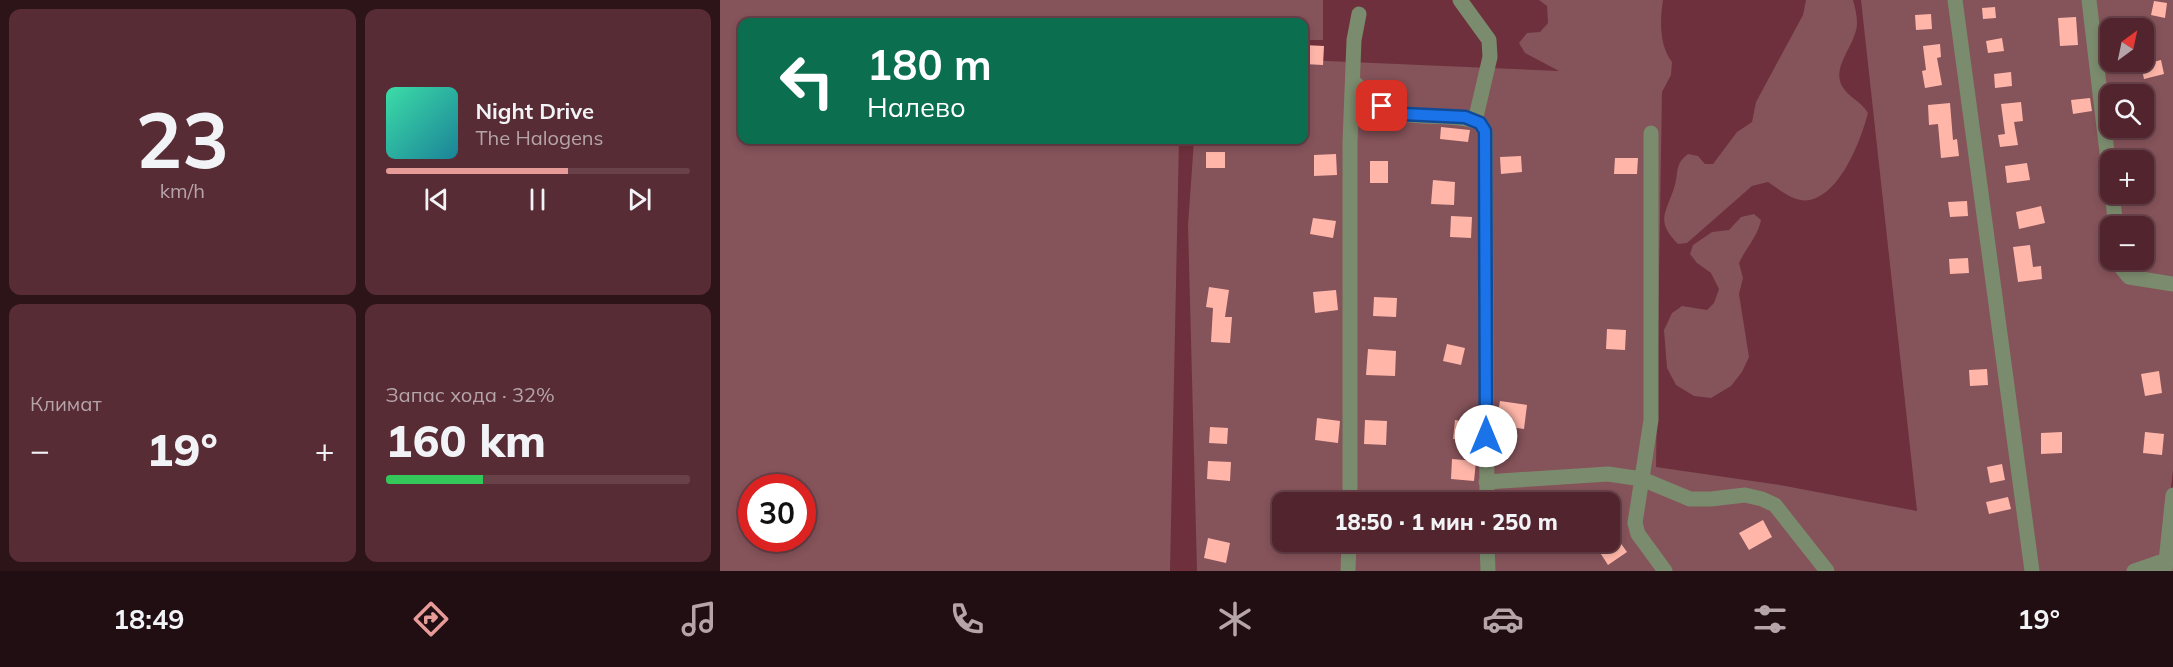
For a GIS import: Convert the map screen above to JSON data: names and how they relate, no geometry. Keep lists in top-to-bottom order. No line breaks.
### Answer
{"north":"top right","page":{"tile":[["23","km/h"],"Климат",["Запас хода · 32%","160 km"]],"map_buttons":["+","−"],"turn":["180 m","Налево"],"song":["Night Drive","The Halogens"],"heat":["−","19°","+"],"limit":"30","trip":"18:50 · 1 мин · 250 m","tabs":["18:49","19°"]}}
